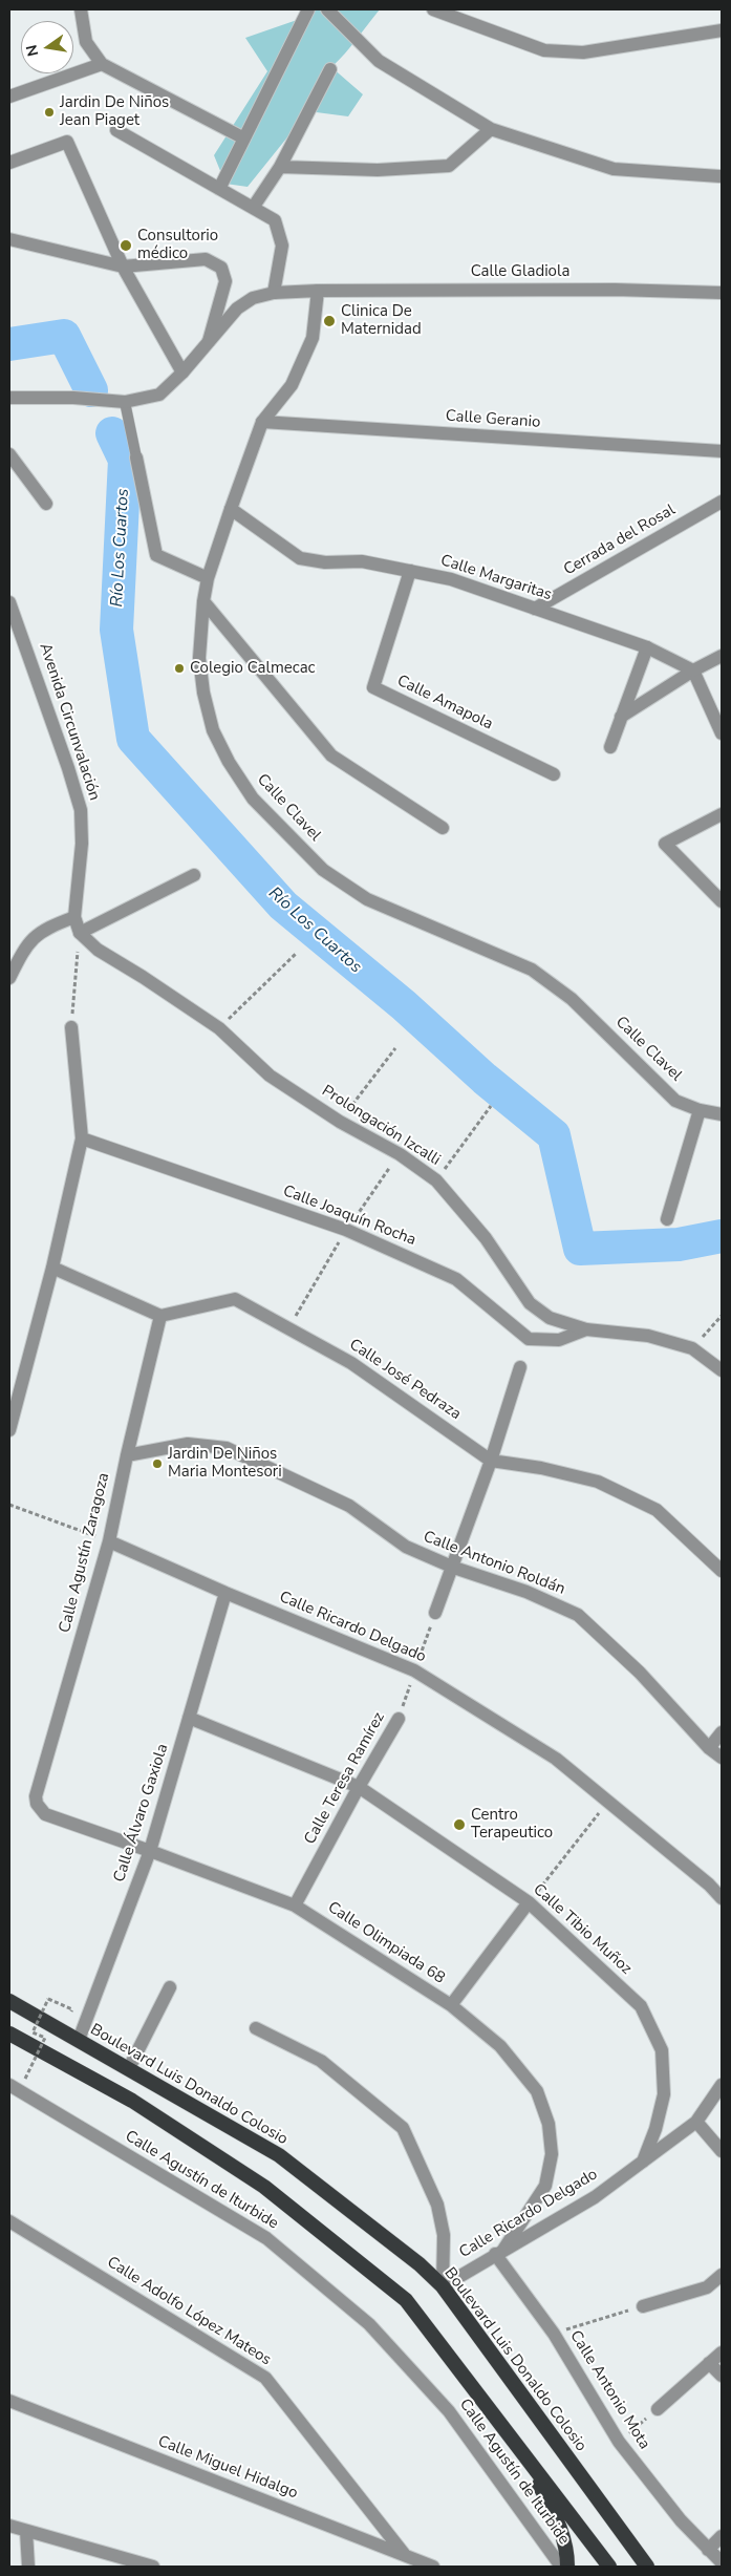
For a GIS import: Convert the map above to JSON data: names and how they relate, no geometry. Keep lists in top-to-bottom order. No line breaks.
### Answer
{"streets":{"highway":["Boulevard Luis Donaldo Colosio"],"street":["Calle Gladiola","Calle Geranio","Cerrada del Rosal","Calle Margaritas","Calle Amapola","Avenida Circunvalación","Calle Clavel","Prolongación Izcalli","Calle Joaquín Rocha","Calle José Pedraza","Calle Agustín Zaragoza","Calle Antonio Roldán","Calle Ricardo Delgado","Calle Teresa Ramírez","Calle Álvaro Gaxiola","Calle Tibio Muñoz","Calle Olimpiada 68","Calle Agustín de Iturbide","Calle Adolfo López Mateos","Calle Antonio Mota","Calle Miguel Hidalgo"]},"crossings":[["Calle Gladiola","Calle Clavel"],["Calle Geranio","Calle Clavel"],["Cerrada del Rosal","Calle Margaritas"],["Calle Margaritas","Calle Amapola"],["Calle Margaritas","Calle Clavel"],["Avenida Circunvalación","Prolongación Izcalli"],["Prolongación Izcalli","Calle Joaquín Rocha"],["Calle José Pedraza","Calle Agustín Zaragoza"],["Calle Agustín Zaragoza","Calle Antonio Roldán"],["Calle Agustín Zaragoza","Calle Ricardo Delgado"],["Calle Agustín Zaragoza","Calle Olimpiada 68"],["Calle Ricardo Delgado","Calle Teresa Ramírez"],["Calle Ricardo Delgado","Calle Álvaro Gaxiola"],["Calle Ricardo Delgado","Calle Tibio Muñoz"],["Calle Ricardo Delgado","Calle Olimpiada 68"],["Calle Ricardo Delgado","Boulevard Luis Donaldo Colosio"],["Calle Ricardo Delgado","Calle Antonio Mota"],["Calle Teresa Ramírez","Calle Tibio Muñoz"],["Calle Teresa Ramírez","Calle Olimpiada 68"],["Calle Álvaro Gaxiola","Calle Tibio Muñoz"],["Calle Álvaro Gaxiola","Calle Olimpiada 68"],["Calle Álvaro Gaxiola","Boulevard Luis Donaldo Colosio"],["Calle Olimpiada 68","Calle Antonio Mota"],["Calle Adolfo López Mateos","Calle Miguel Hidalgo"]],"water":["Río Los Cuartos"],"places":["Jardin De Niños Jean Piaget","Consultorio médico","Clinica De Maternidad","Colegio Calmecac","Jardin De Niños Maria Montesori","Centro Terapeutico"],"north":"left"}
